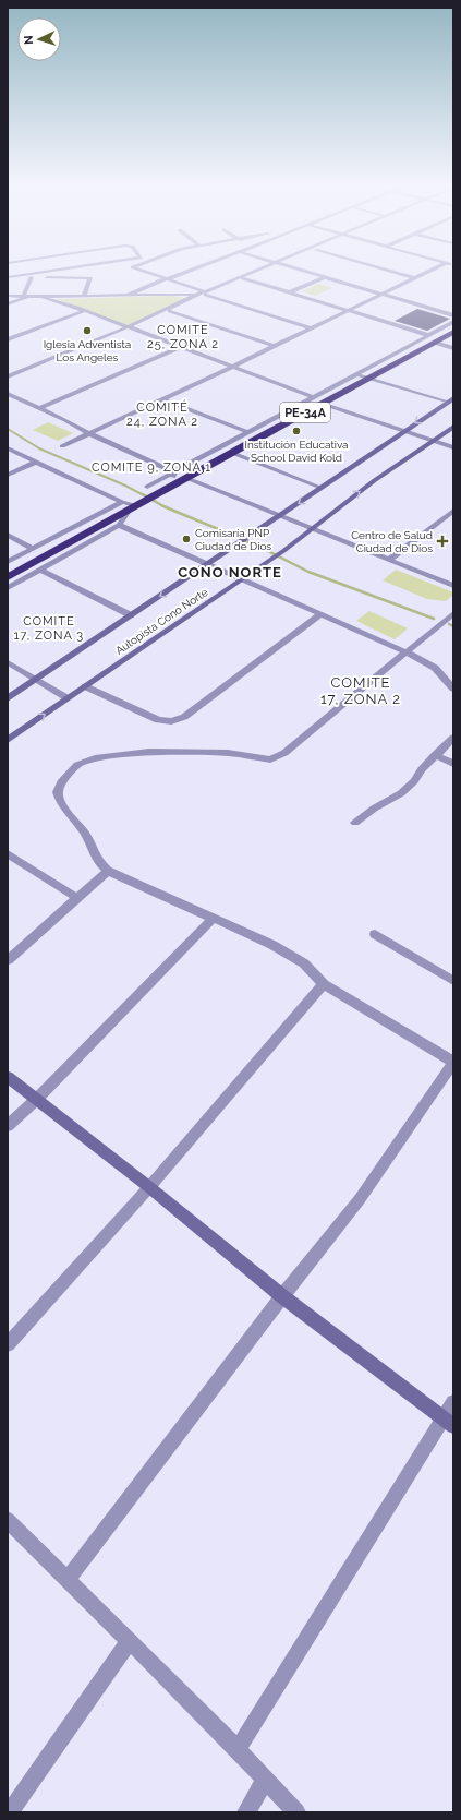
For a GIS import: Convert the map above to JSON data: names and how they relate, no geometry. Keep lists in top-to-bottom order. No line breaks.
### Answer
{"streets":{"highway":["PE-34A"],"main road":["Autopista Cono Norte"]},"districts":["COMITE 25, ZONA 2","COMITÉ 24, ZONA 2","COMITE 9, ZONA 1","CONO NORTE","COMITE 17, ZONA 3","COMITE 17, ZONA 2"],"places":{"other":["Iglesia Adventista Los Angeles","Institución Educativa School David Kold","Comisaría PNP Ciudad de Dios"],"health":["Centro de Salud Ciudad de Dios"]},"north":"left"}
